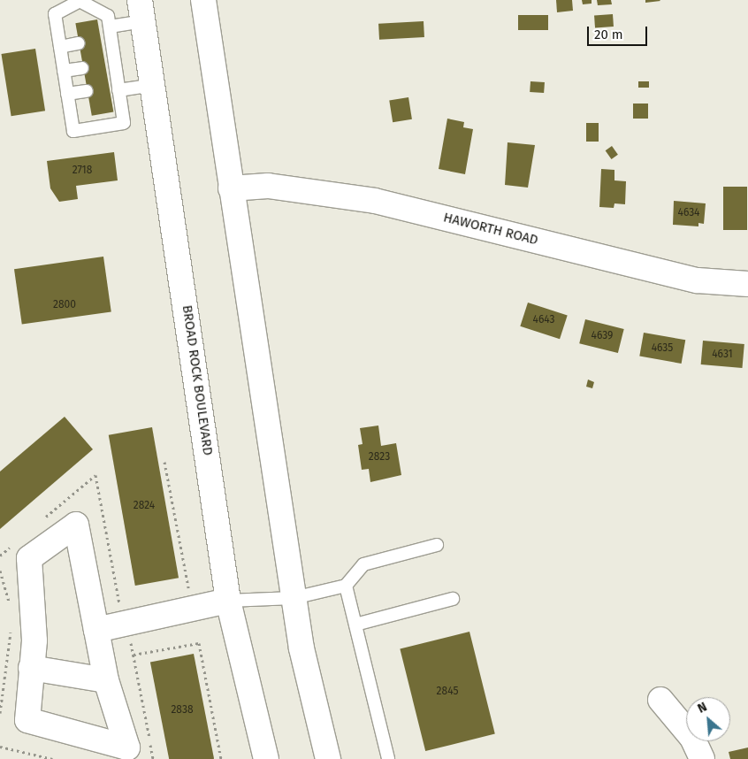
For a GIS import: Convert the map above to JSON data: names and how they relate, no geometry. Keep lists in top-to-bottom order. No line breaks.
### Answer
{"streets":{"main road":["HAWORTH ROAD","BROAD ROCK BOULEVARD"]},"house_numbers":["2718","4634","2800","4643","4639","4635","4631","2823","2824","2845","2838"],"scale_bar":"20 m","north":"top left"}
